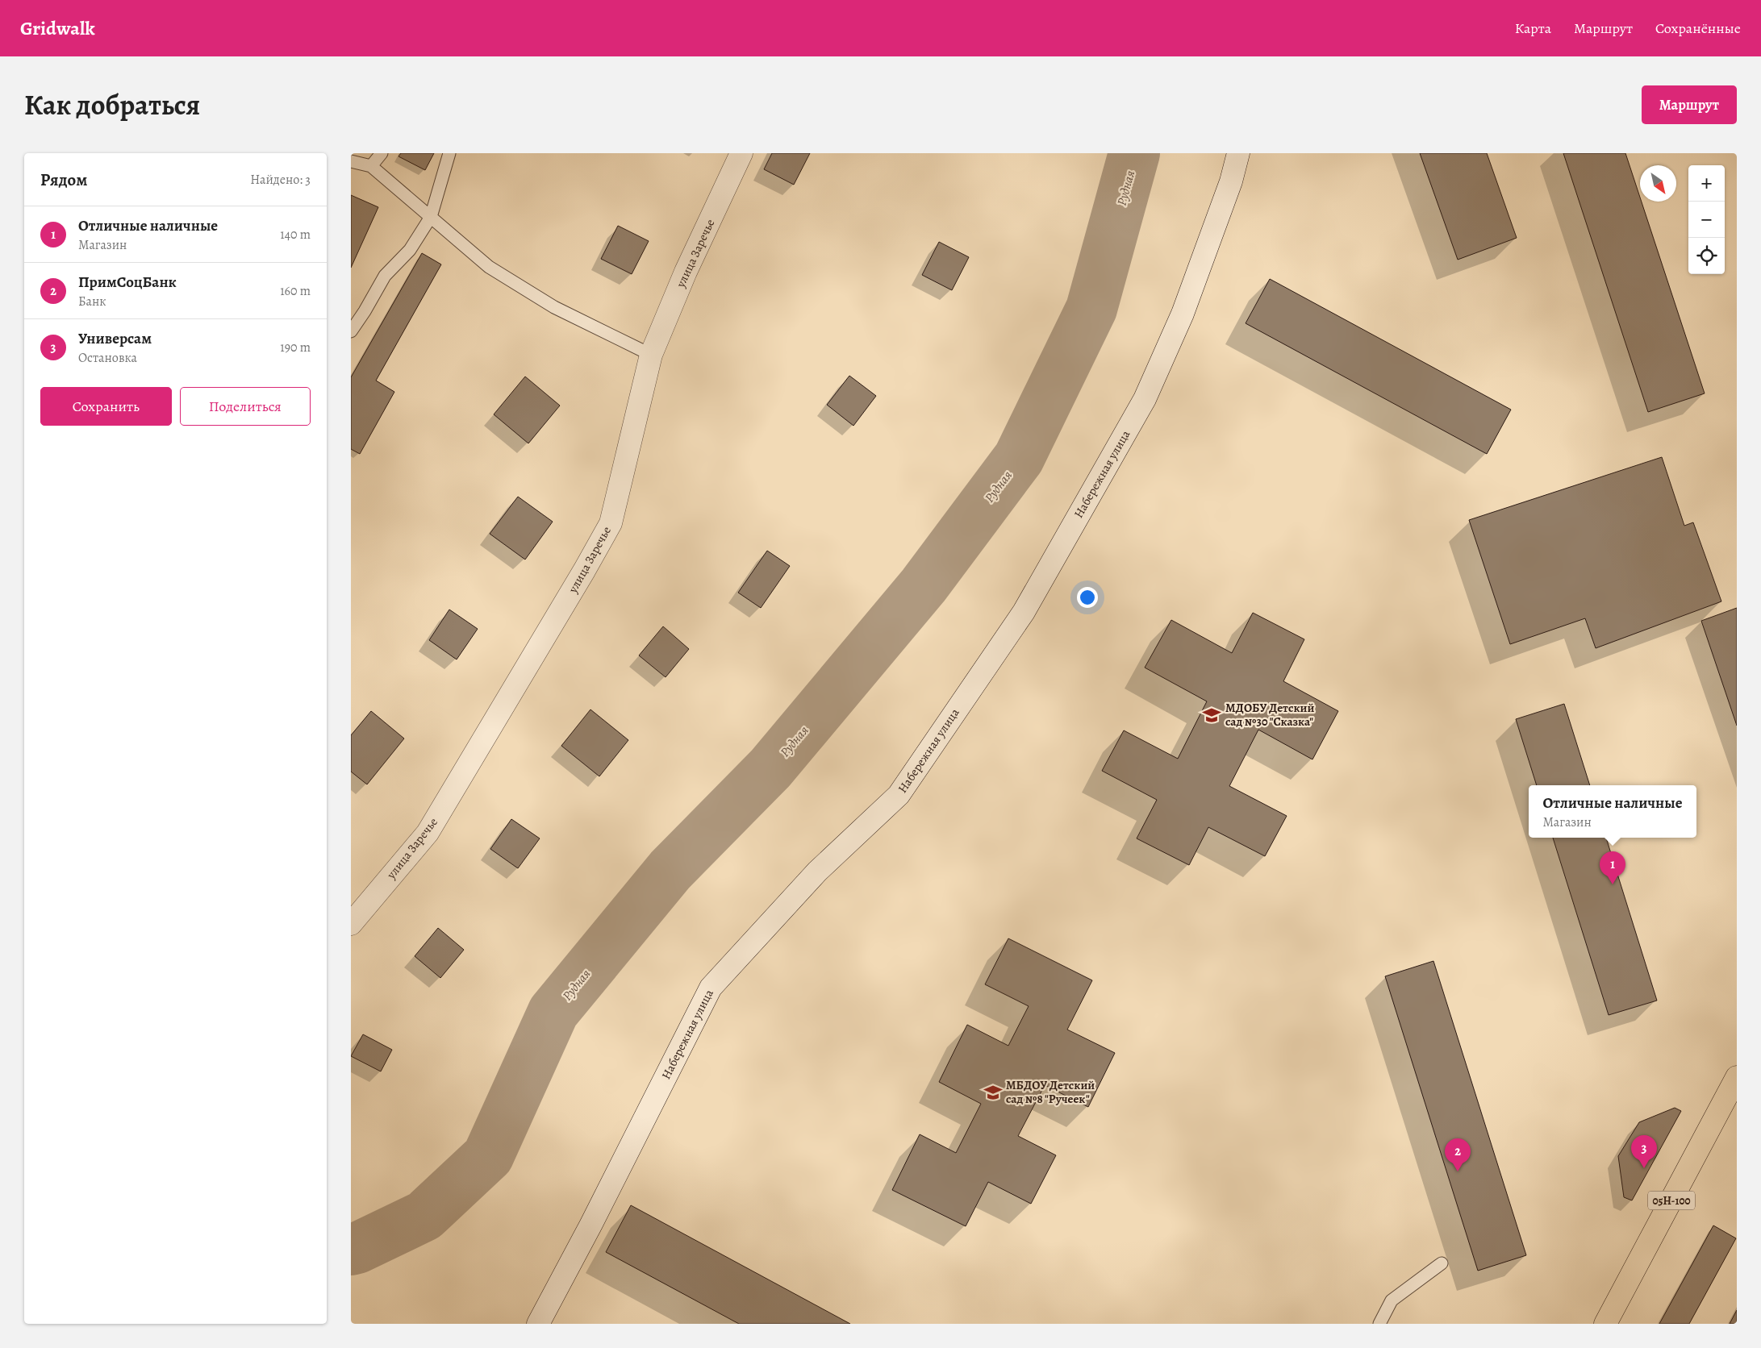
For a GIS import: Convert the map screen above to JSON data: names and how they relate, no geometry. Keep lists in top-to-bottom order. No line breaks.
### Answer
{"streets":{"main road":["улица Заречье","Набережная улица","05Н-100"]},"water":["Рудная"],"places":{"school or university":["МДОБУ Детский сад №30 \"Сказка\"","МБДОУ Детский сад №8 \"Ручеек\""]},"north":"bottom right","page":{"header":"Gridwalk","nav":["Карта","Маршрут","Сохранённые"],"title":"Как добраться","buttons":["Маршрут",["Сохранить","Поделиться"]],"heading":["Рядом","Найдено: 3"],"map_buttons":["+","−"],"list":[{"mark":"1","name":"Отличные наличные","note":"Магазин","value":"140 m"},{"mark":"2","name":"ПримСоцБанк","note":"Банк","value":"160 m"},{"mark":"3","name":"Универсам","note":"Остановка","value":"190 m"}],"popup":["Отличные наличные","Магазин"],"pins":["1","3","2"]}}
